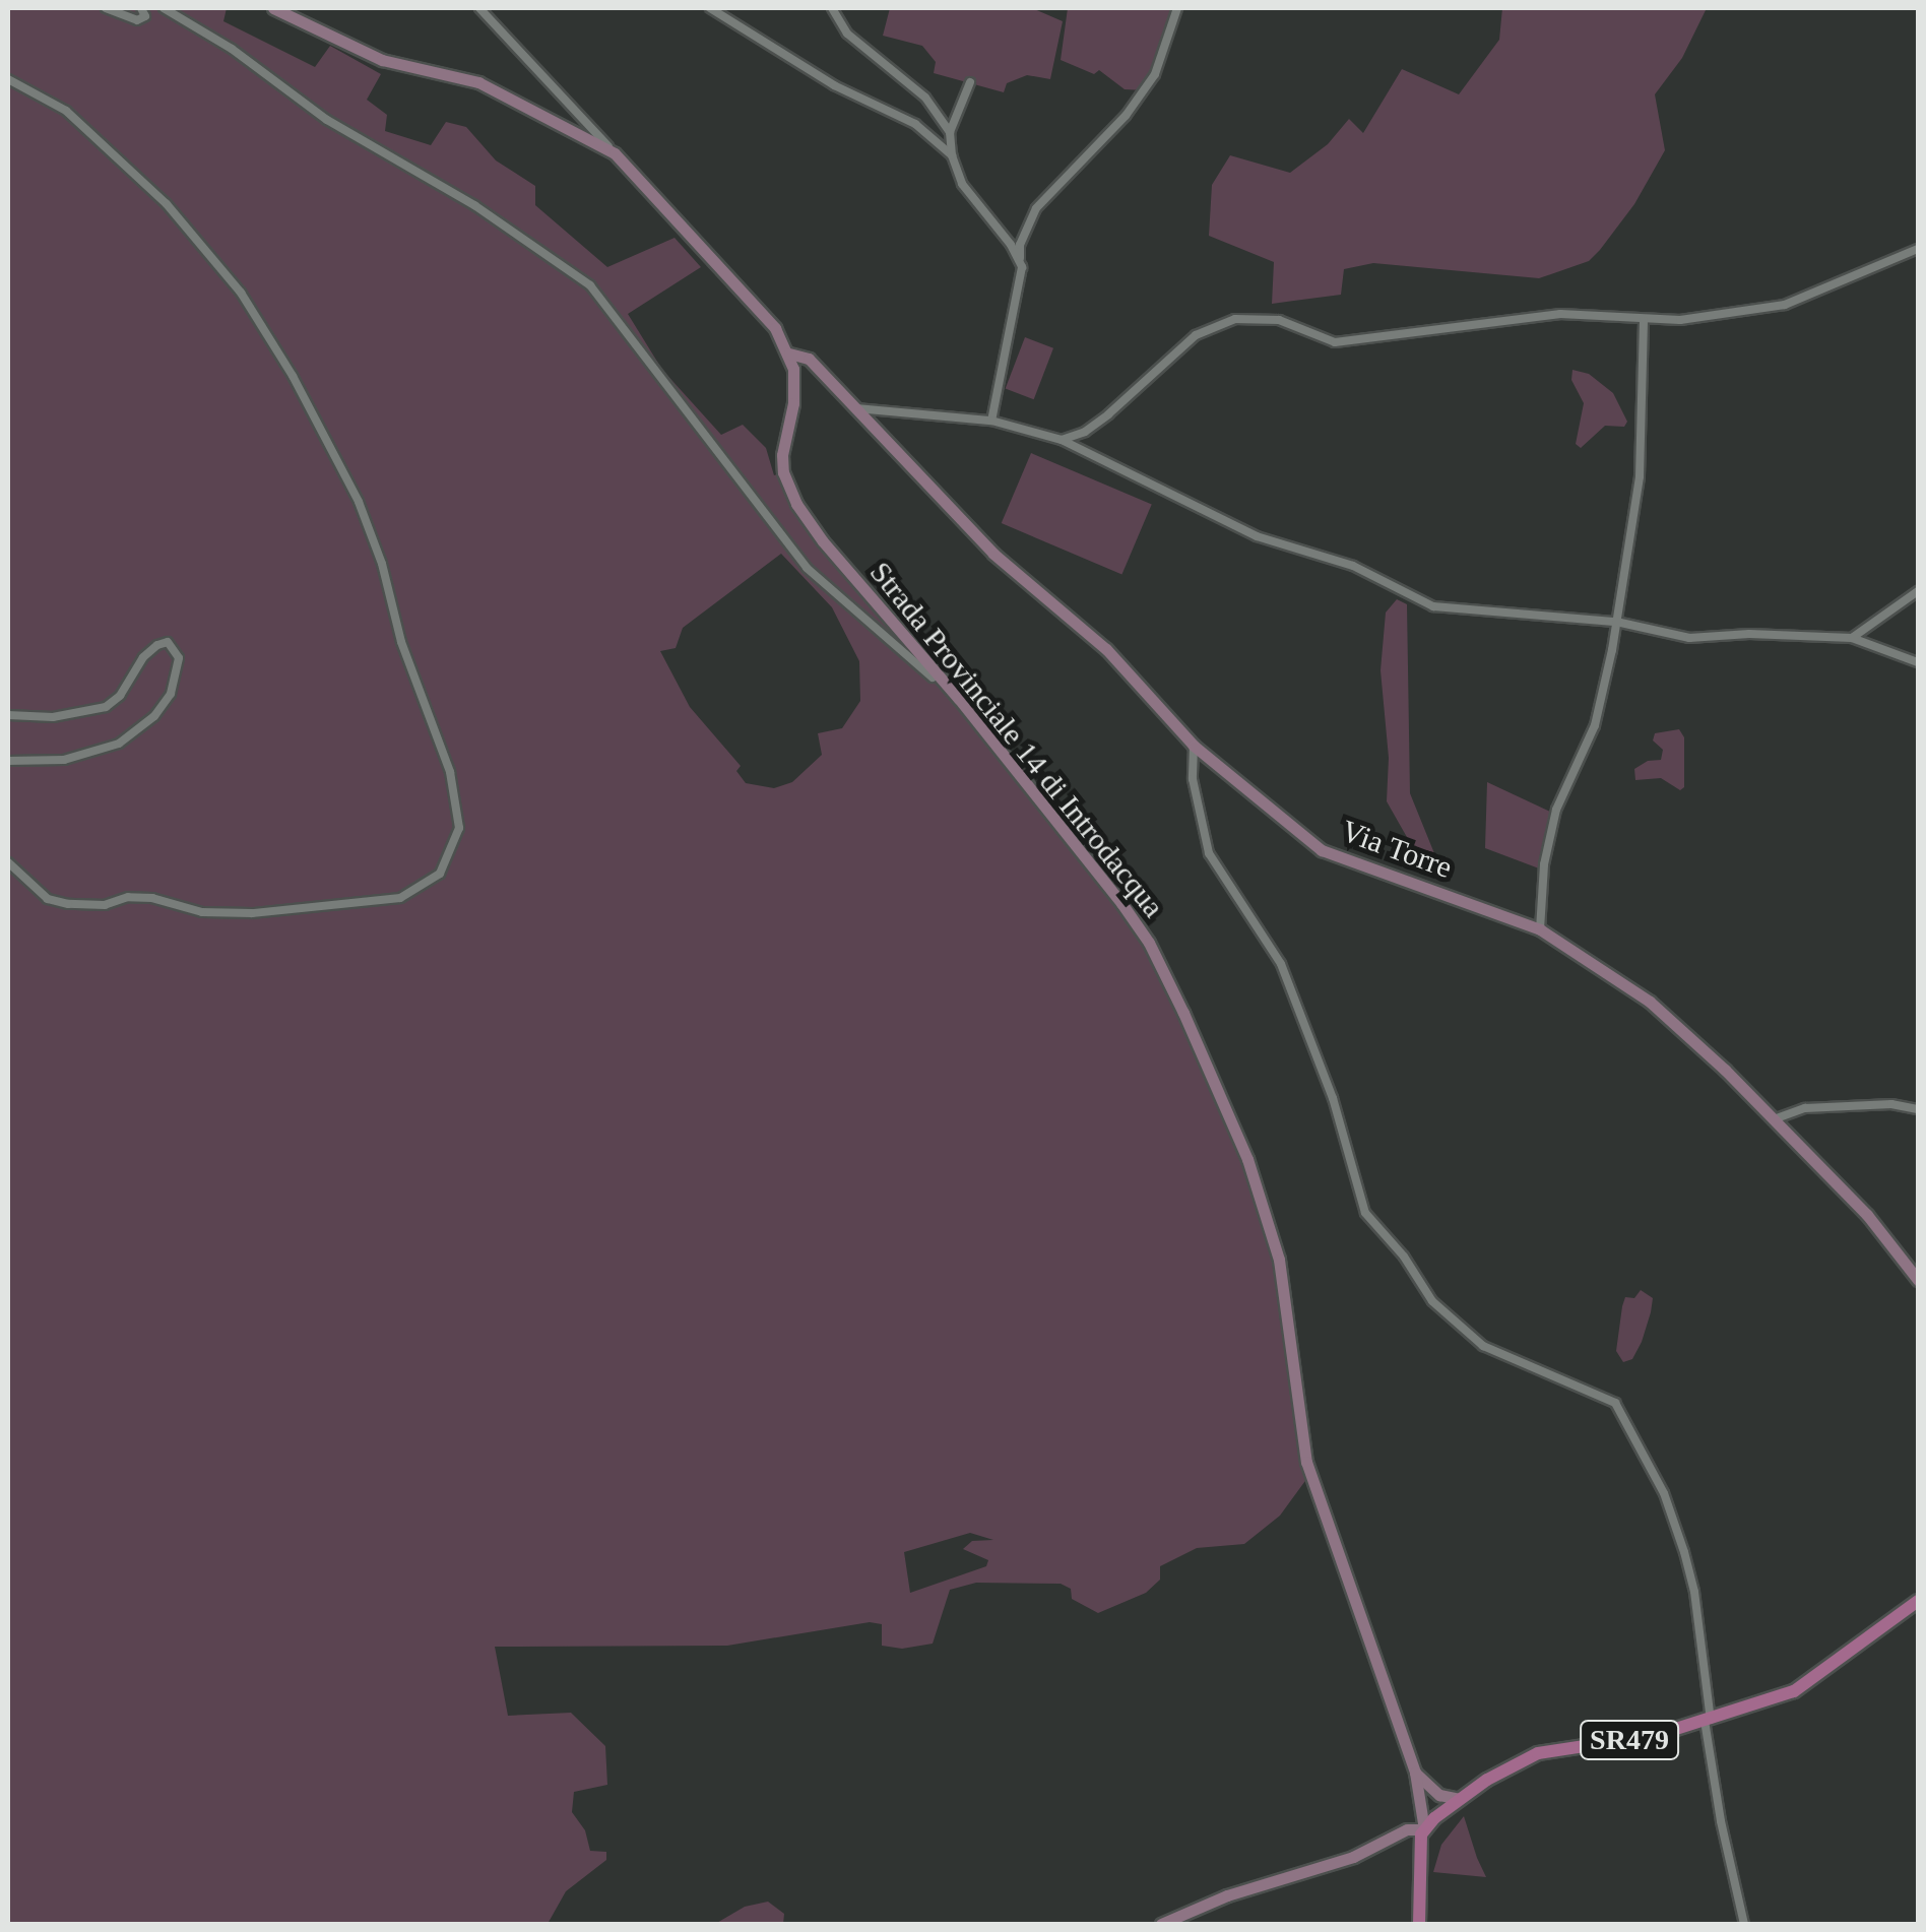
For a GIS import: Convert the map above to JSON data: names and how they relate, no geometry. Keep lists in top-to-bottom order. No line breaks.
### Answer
{"streets":{"main road":["Strada Provinciale 14 di Introdacqua","Via Torre","SR479"]},"crossings":[["Strada Provinciale 14 di Introdacqua","Via Torre"],["Strada Provinciale 14 di Introdacqua","SR479"]]}
